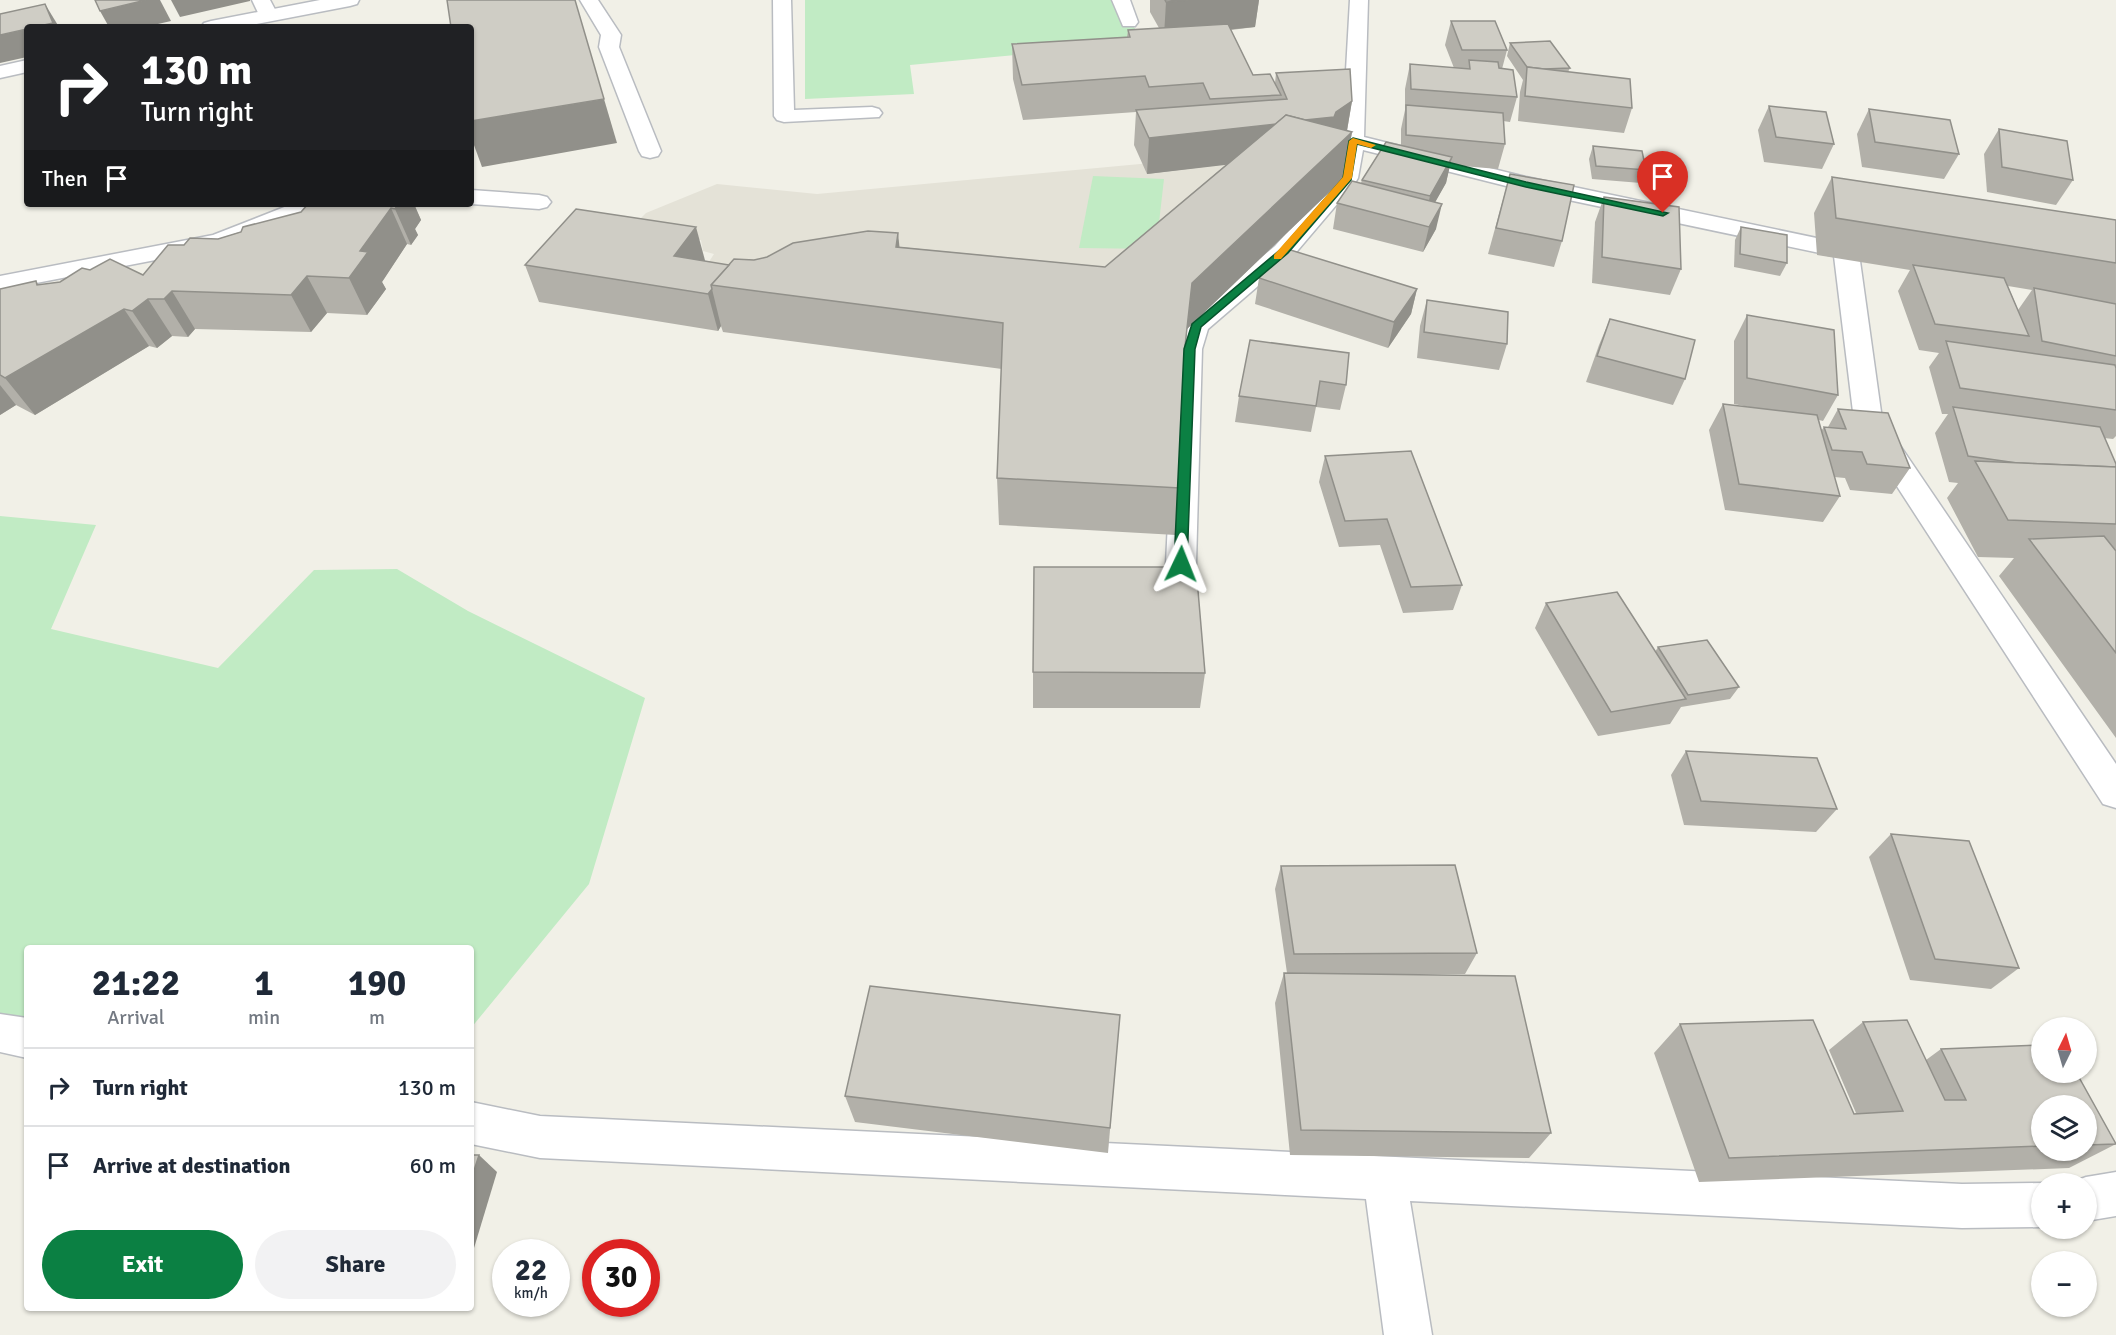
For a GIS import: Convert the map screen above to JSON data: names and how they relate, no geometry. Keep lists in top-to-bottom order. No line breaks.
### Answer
{"north":"top","page":{"turn":["130 m","Turn right"],"then":"Then","eta":["21:22","Arrival","1","min","190","m"],"map_buttons":["+","−"],"list":[{"name":"Turn right","value":"130 m"},{"name":"Arrive at destination","value":"60 m"}],"buttons":["Exit","Share"],"speed":"22 km/h","limit":"30"}}
